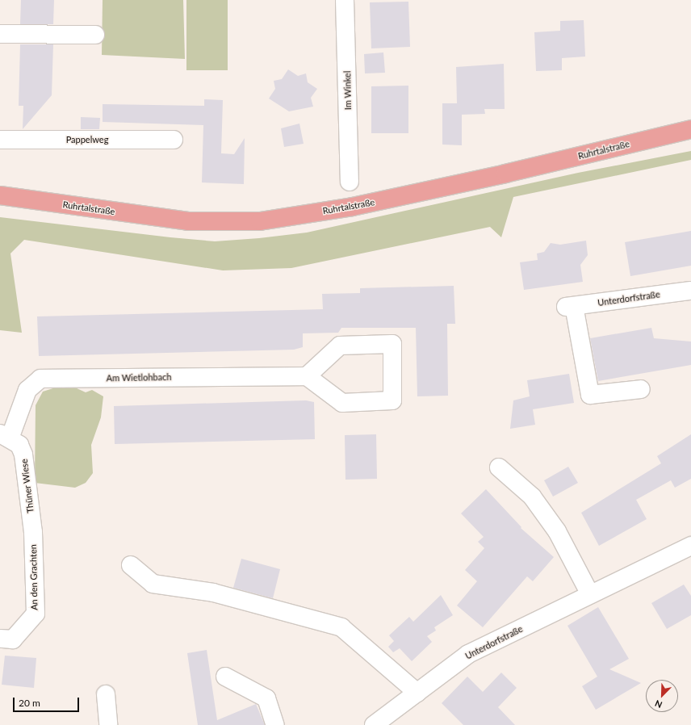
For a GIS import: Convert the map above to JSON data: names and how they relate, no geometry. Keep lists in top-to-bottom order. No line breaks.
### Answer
{"streets":{"main road":["Ruhrtalstraße"],"street":["Im Winkel","Pappelweg","Unterdorfstraße","Am Wietlohbach","Thüner Wiese","An den Grachten"]},"crossings":[["Am Wietlohbach","Thüner Wiese"],["Thüner Wiese","An den Grachten"]],"scale_bar":"20 m","north":"bottom left"}
